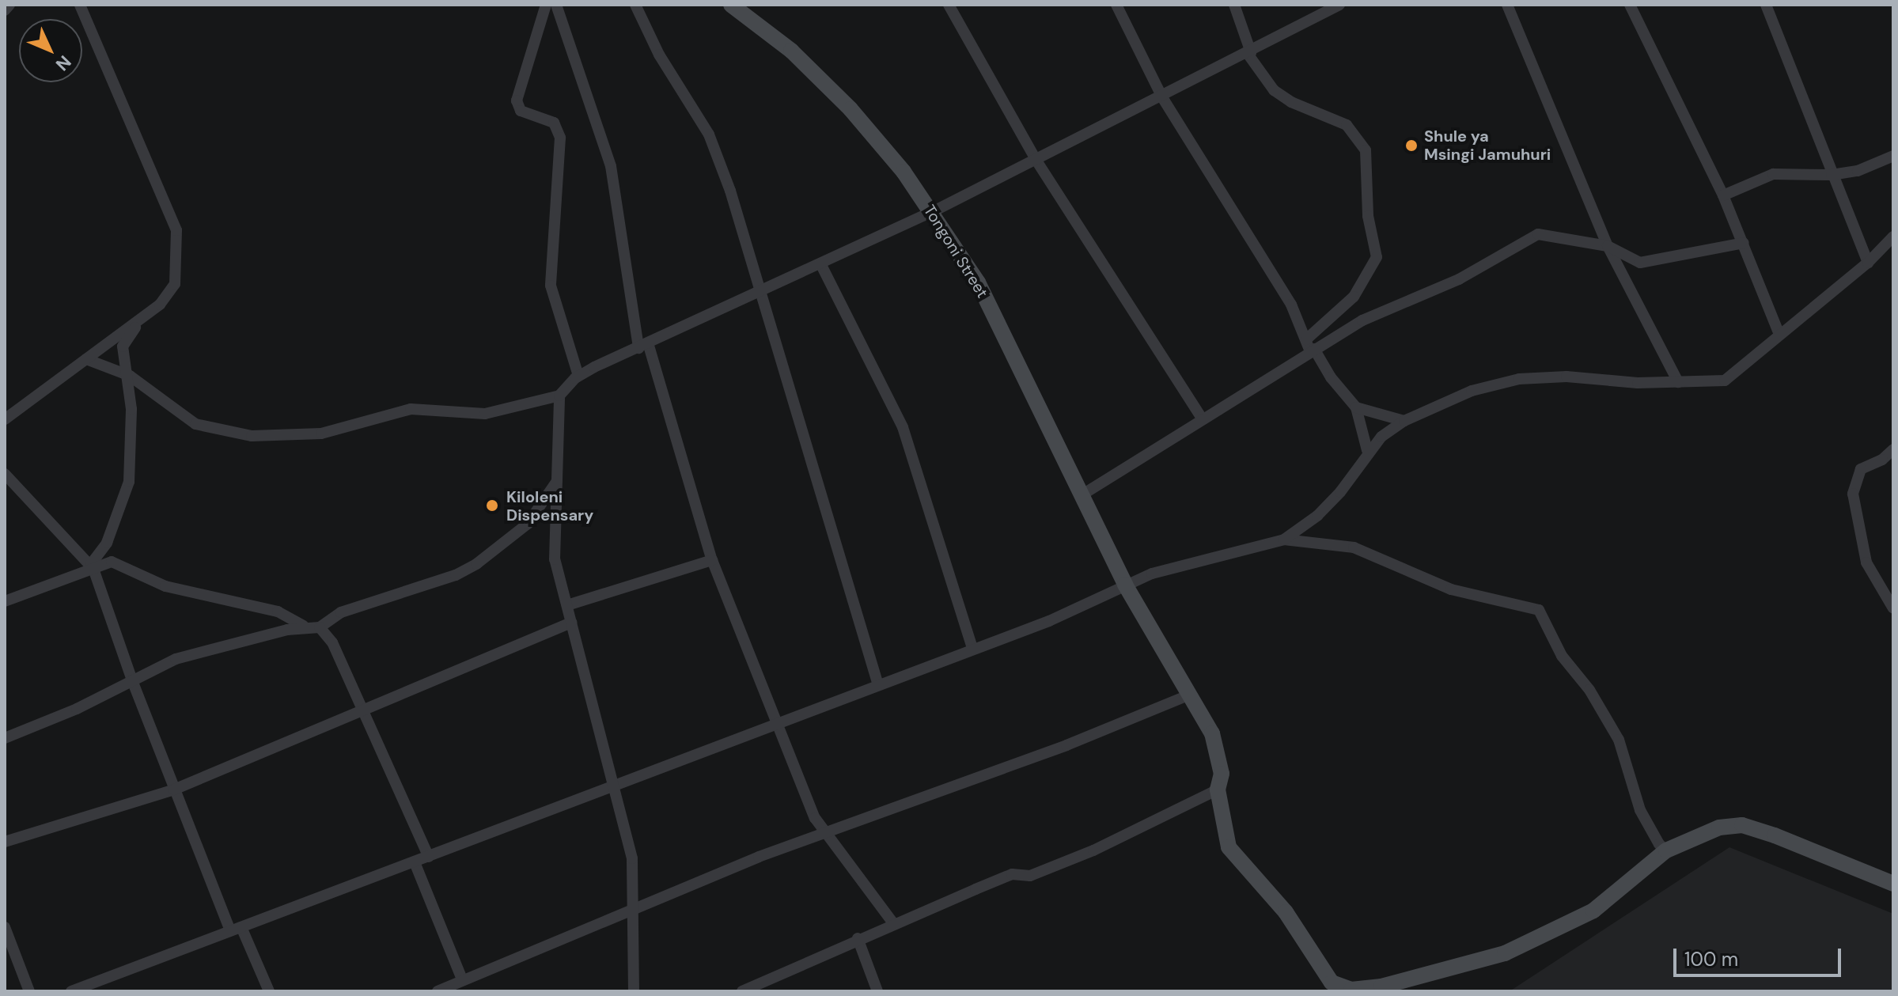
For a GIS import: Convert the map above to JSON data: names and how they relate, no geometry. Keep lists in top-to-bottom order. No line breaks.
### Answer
{"streets":{"street":["Tongoni Street"]},"places":["Shule ya Msingi Jamuhuri","Kiloleni Dispensary"],"scale_bar":"100 m","north":"bottom right"}
